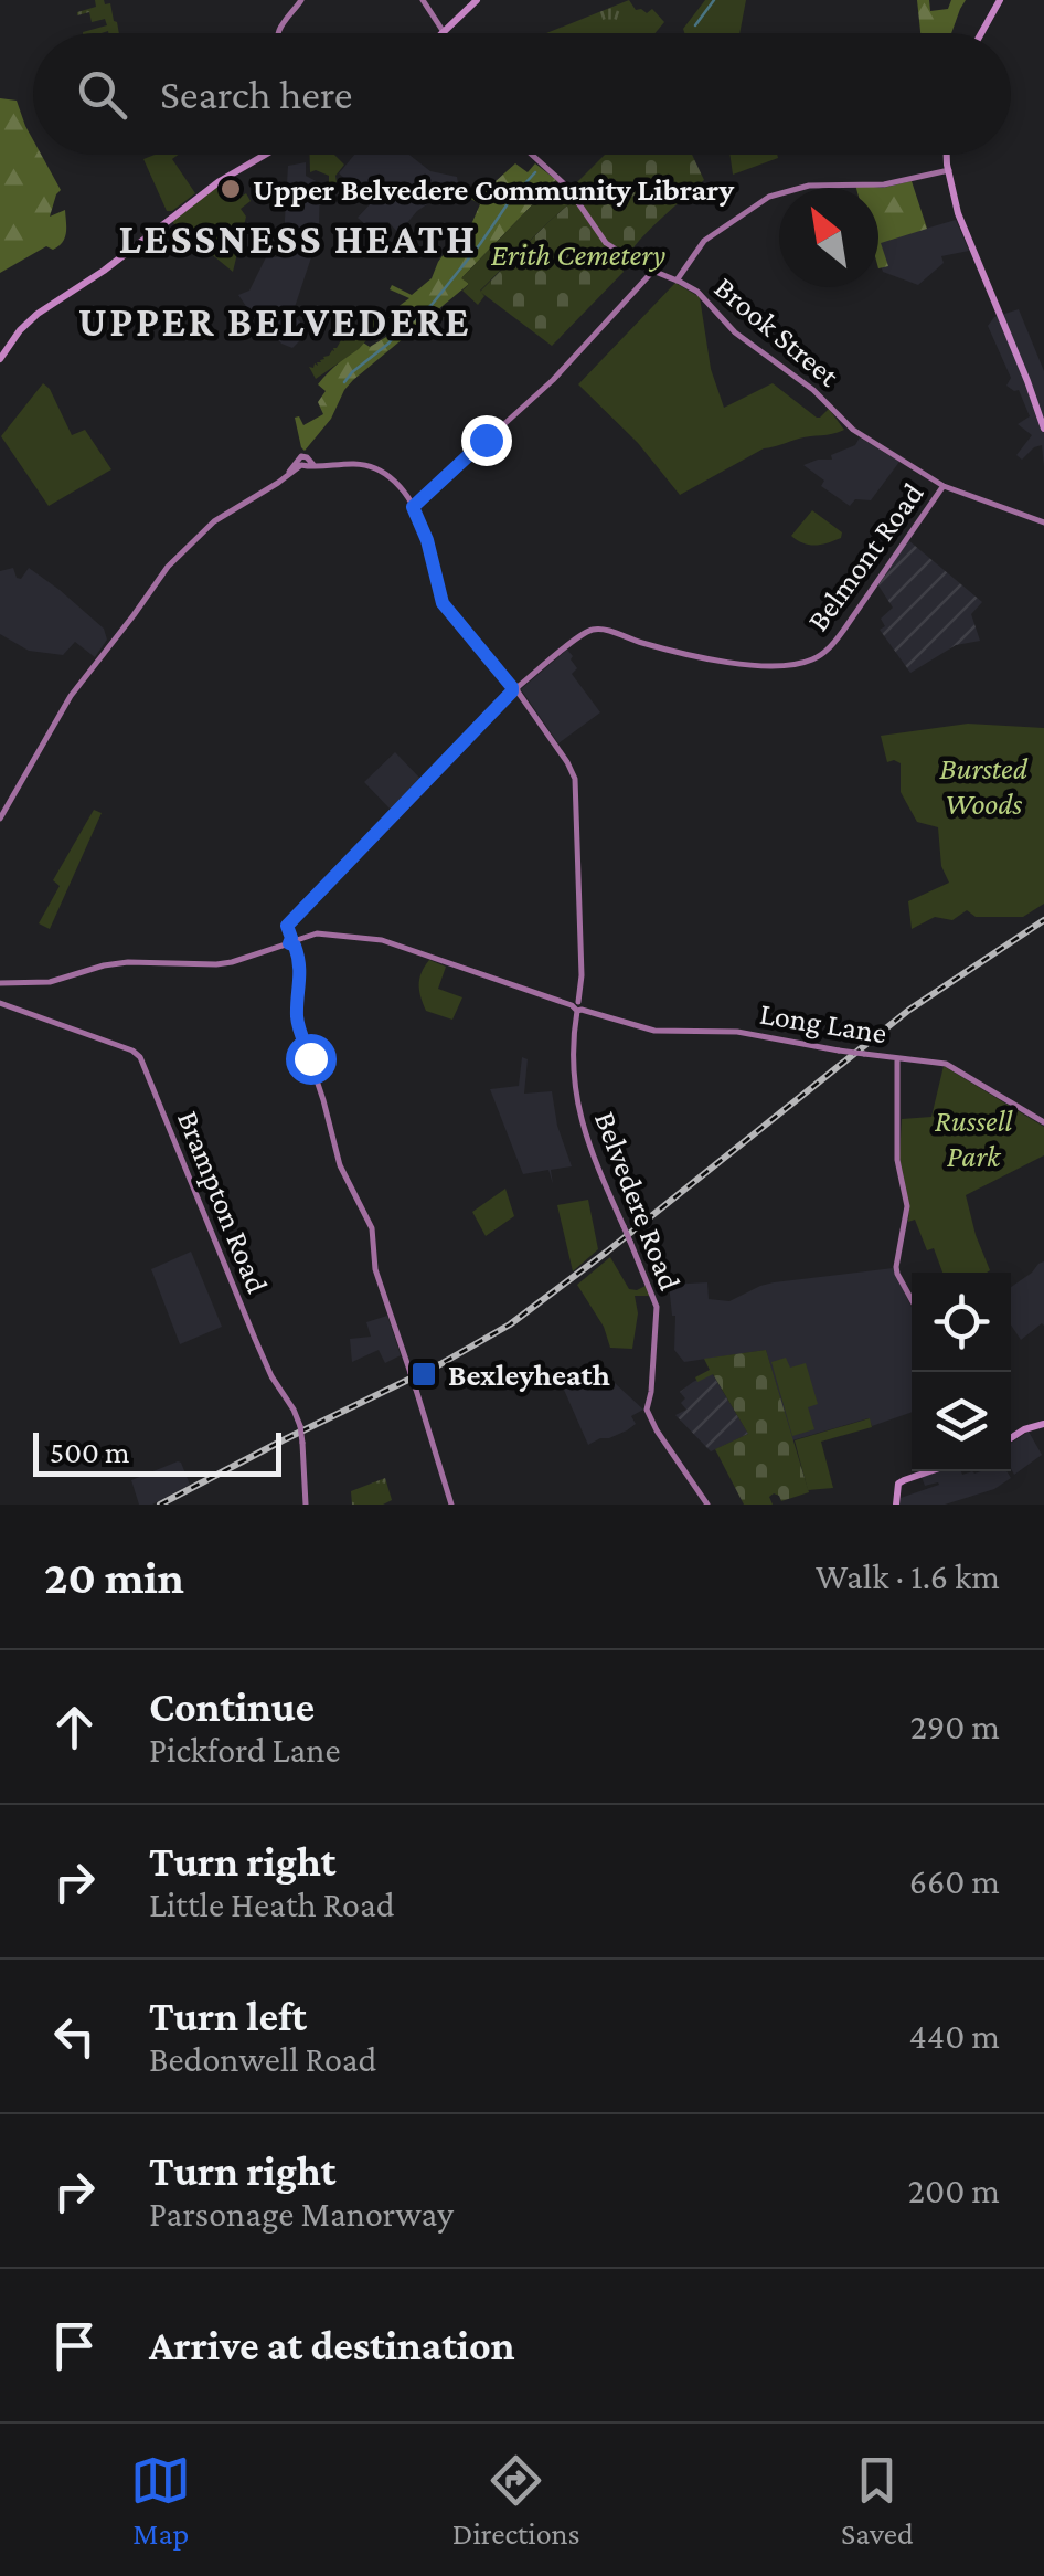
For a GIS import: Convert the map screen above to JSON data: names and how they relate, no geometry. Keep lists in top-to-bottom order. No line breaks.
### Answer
{"streets":{"street":["Brook Street","Belmont Road","Long Lane","Belvedere Road","Brampton Road"]},"crossings":[["Brook Street","Belmont Road"],["Belmont Road","Belvedere Road"],["Long Lane","Belvedere Road"]],"districts":["LESSNESS HEATH","UPPER BELVEDERE"],"parks":["Erith Cemetery","Bursted Woods","Russell Park"],"places":{"other":["Upper Belvedere Community Library"],"transit":["Bexleyheath"]},"scale_bar":"500 m","north":"top left","page":{"search":"Search here","scale":"500 m","heading":["20 min","Walk · 1.6 km"],"list":[["Continue","Pickford Lane","290 m"],["Turn right","Little Heath Road","660 m"],["Turn left","Bedonwell Road","440 m"],["Turn right","Parsonage Manorway","200 m"],"Arrive at destination"],"nav":["Map","Directions","Saved"]}}
